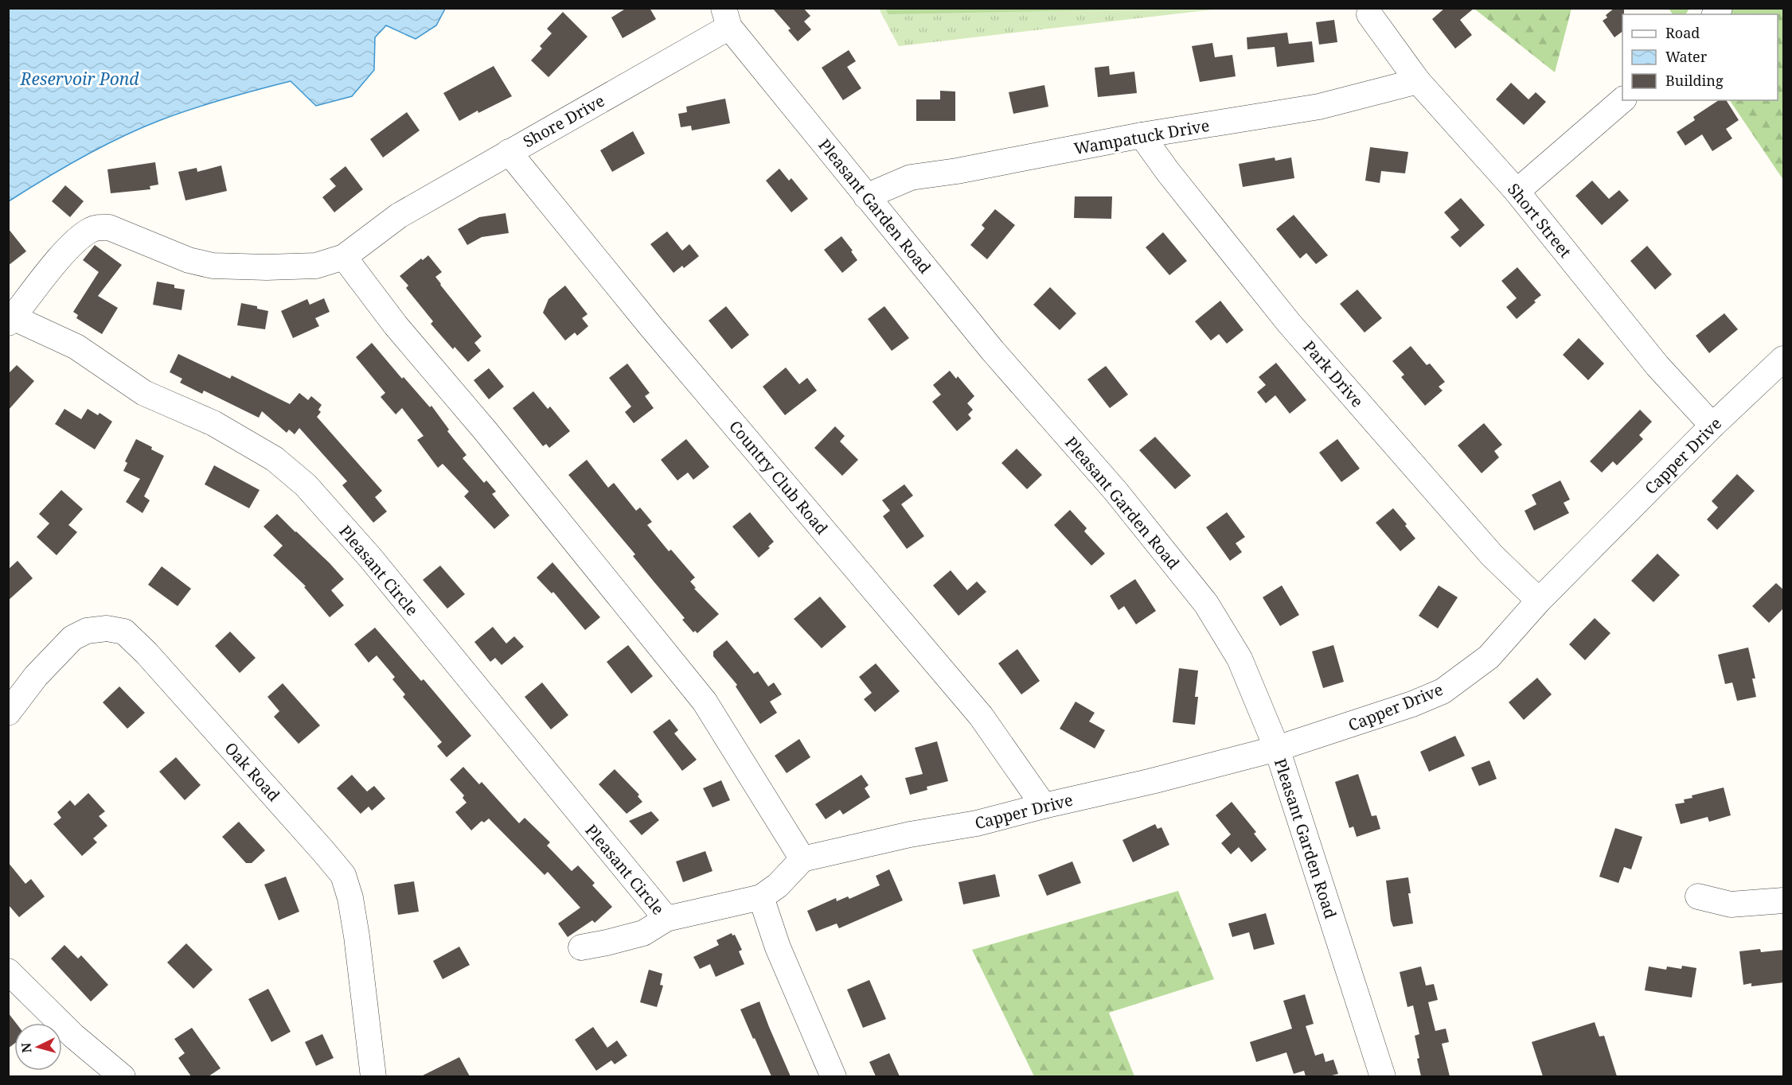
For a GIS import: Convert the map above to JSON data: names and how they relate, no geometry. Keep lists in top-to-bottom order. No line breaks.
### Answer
{"streets":{"street":["Shore Drive","Wampatuck Drive","Pleasant Garden Road","Short Street","Park Drive","Capper Drive","Country Club Road","Pleasant Circle","Oak Road"]},"crossings":[["Shore Drive","Pleasant Garden Road"],["Shore Drive","Country Club Road"],["Shore Drive","Pleasant Circle"],["Wampatuck Drive","Pleasant Garden Road"],["Wampatuck Drive","Short Street"],["Wampatuck Drive","Park Drive"],["Pleasant Garden Road","Capper Drive"],["Short Street","Capper Drive"],["Park Drive","Capper Drive"],["Capper Drive","Country Club Road"],["Capper Drive","Pleasant Circle"]],"water":["Reservoir Pond"],"legend":["Road","Water","Building"],"north":"left"}
